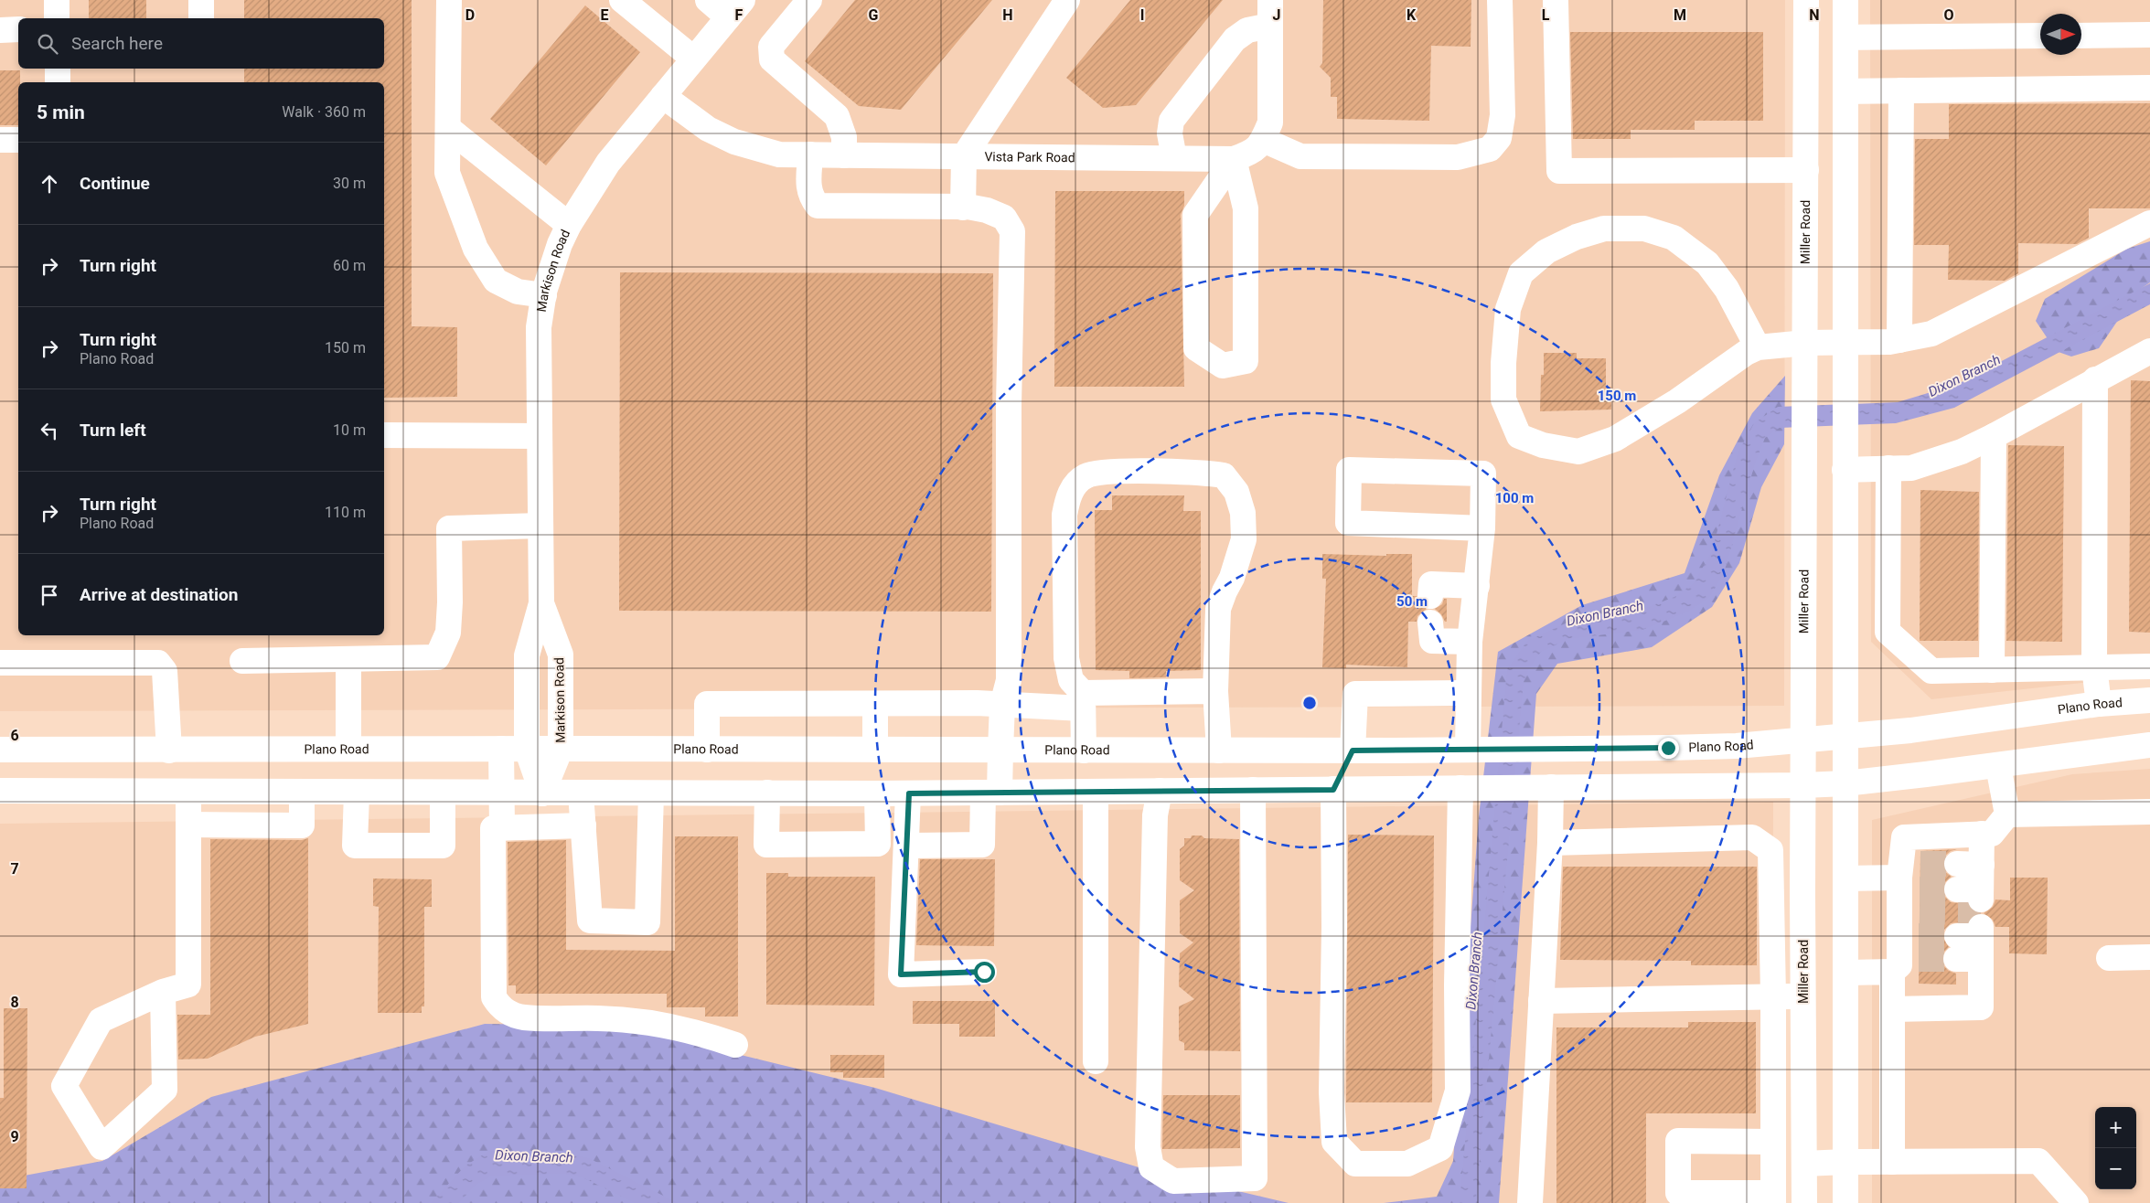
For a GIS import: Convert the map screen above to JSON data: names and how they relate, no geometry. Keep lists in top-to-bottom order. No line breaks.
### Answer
{"streets":{"main road":["Vista Park Road","Miller Road","Markison Road","Plano Road"]},"crossings":[["Vista Park Road","Markison Road"],["Miller Road","Plano Road"],["Markison Road","Plano Road"]],"water":["Dixon Branch"],"north":"right","page":{"search":"Search here","heading":["5 min","Walk · 360 m"],"list":[["Continue","30 m"],["Turn right","60 m"],["Turn right","Plano Road","150 m"],["Turn left","10 m"],["Turn right","Plano Road","110 m"],"Arrive at destination"],"map_buttons":["+","−"]},"grid":{"columns":["D","E","F","G","H","I","J","K","L","M","N","O"],"rows":["6","7","8","9"]},"rings":["150 m","100 m","50 m"]}
